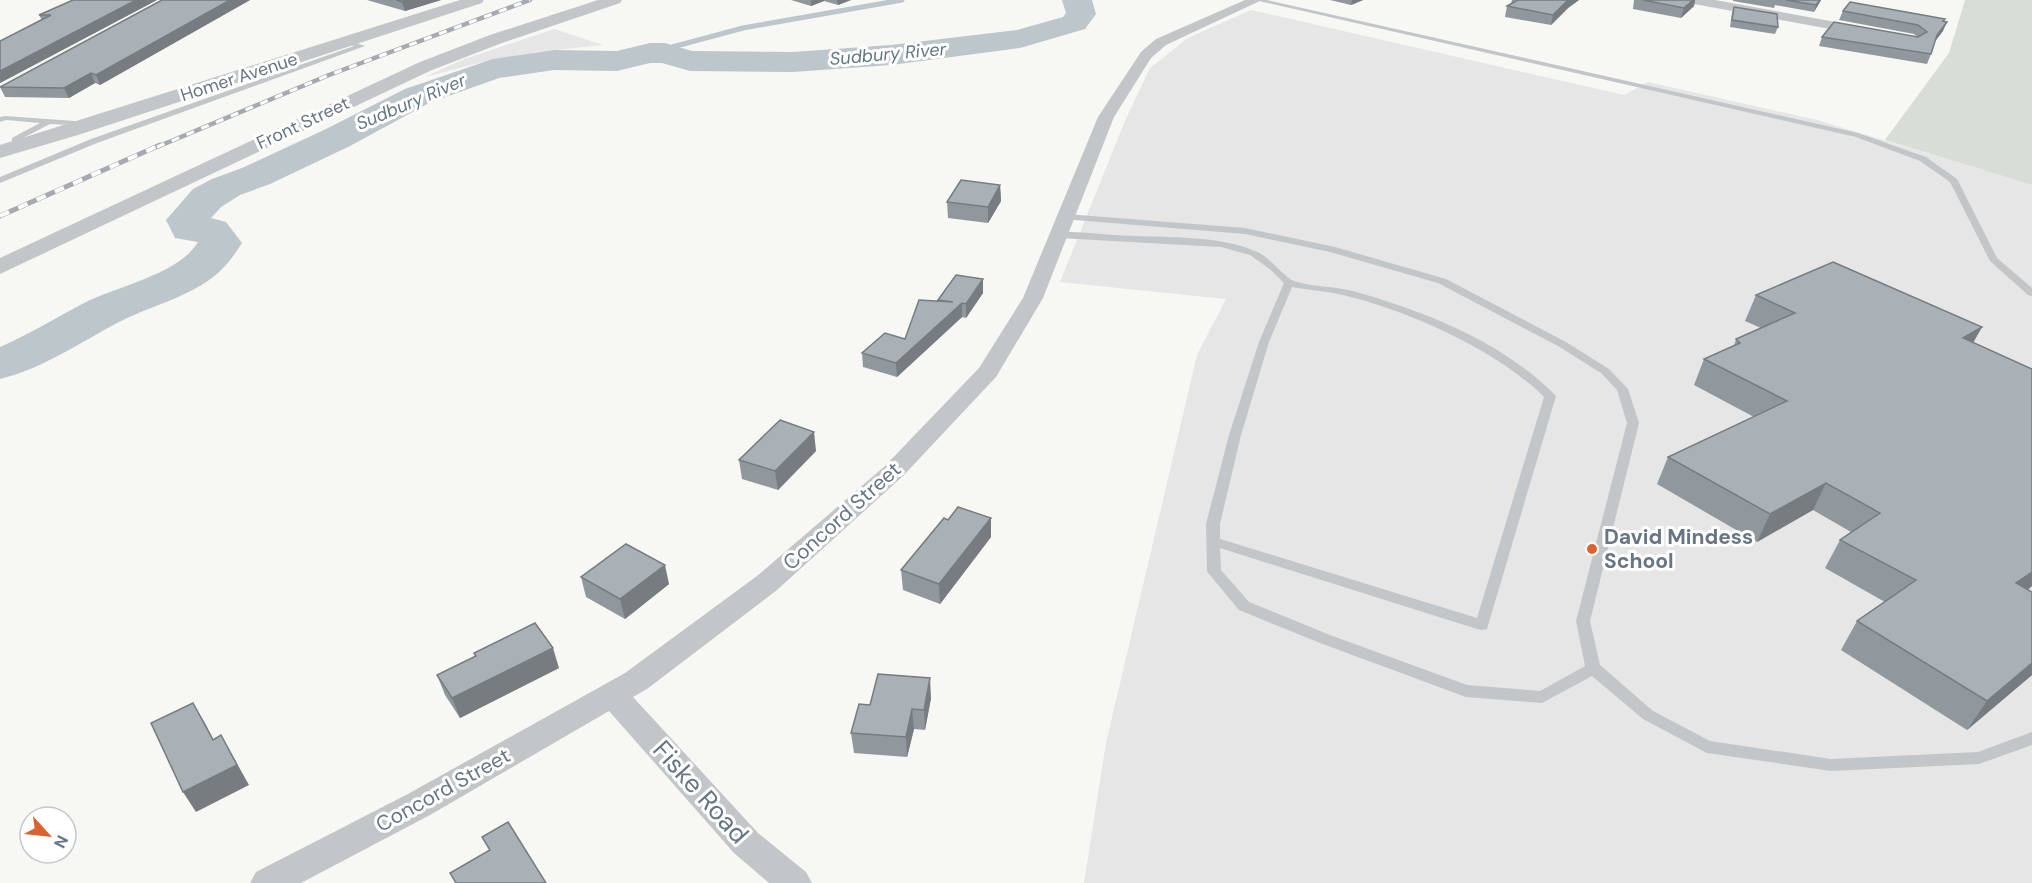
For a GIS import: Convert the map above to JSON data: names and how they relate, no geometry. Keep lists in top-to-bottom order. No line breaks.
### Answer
{"streets":{"street":["Homer Avenue","Front Street","Concord Street","Fiske Road"]},"crossings":[["Concord Street","Fiske Road"]],"water":["Sudbury River"],"places":["David Mindess School"],"north":"bottom right"}
